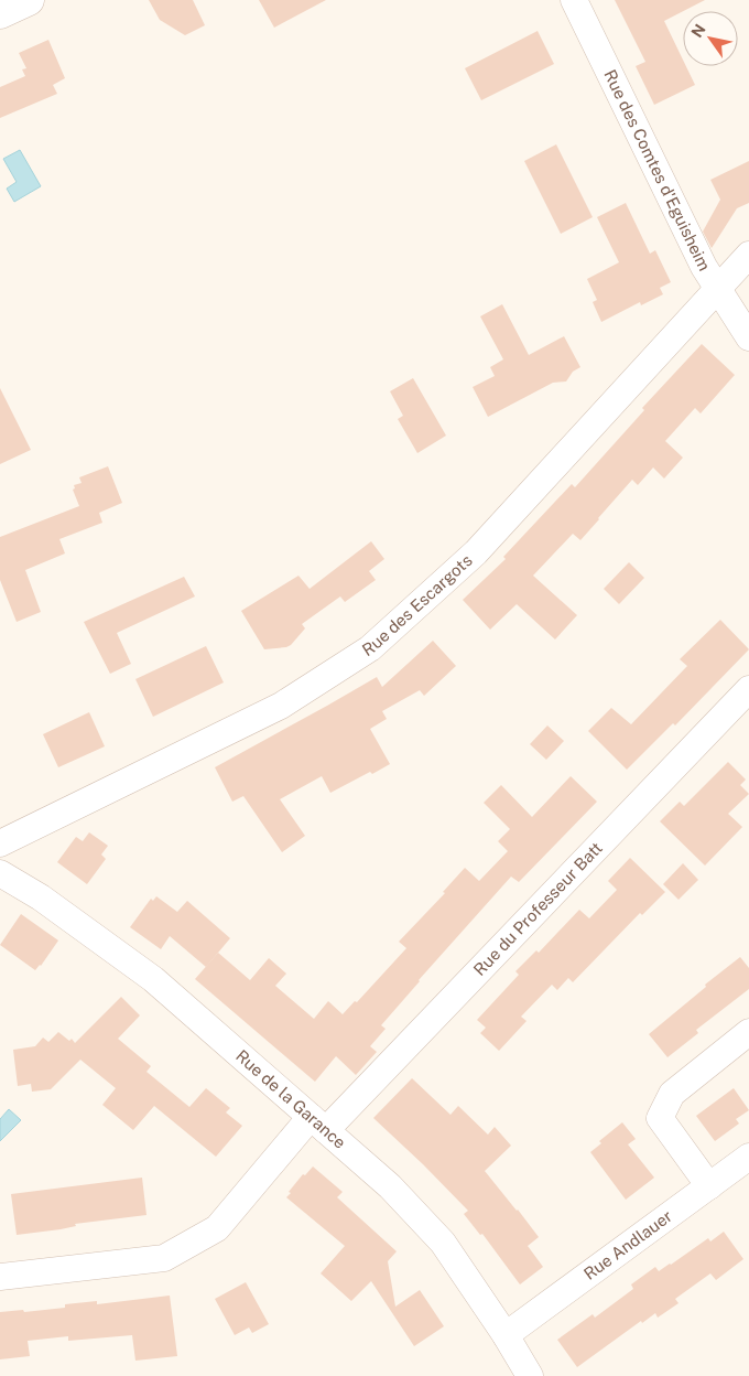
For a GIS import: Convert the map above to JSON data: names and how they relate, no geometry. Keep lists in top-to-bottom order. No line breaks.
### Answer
{"streets":{"street":["Rue des Comtes d'Eguisheim","Rue des Escargots","Rue du Professeur Batt","Rue de la Garance","Rue Andlauer"]},"crossings":[["Rue des Comtes d'Eguisheim","Rue des Escargots"],["Rue du Professeur Batt","Rue de la Garance"],["Rue de la Garance","Rue Andlauer"]],"north":"top left"}
